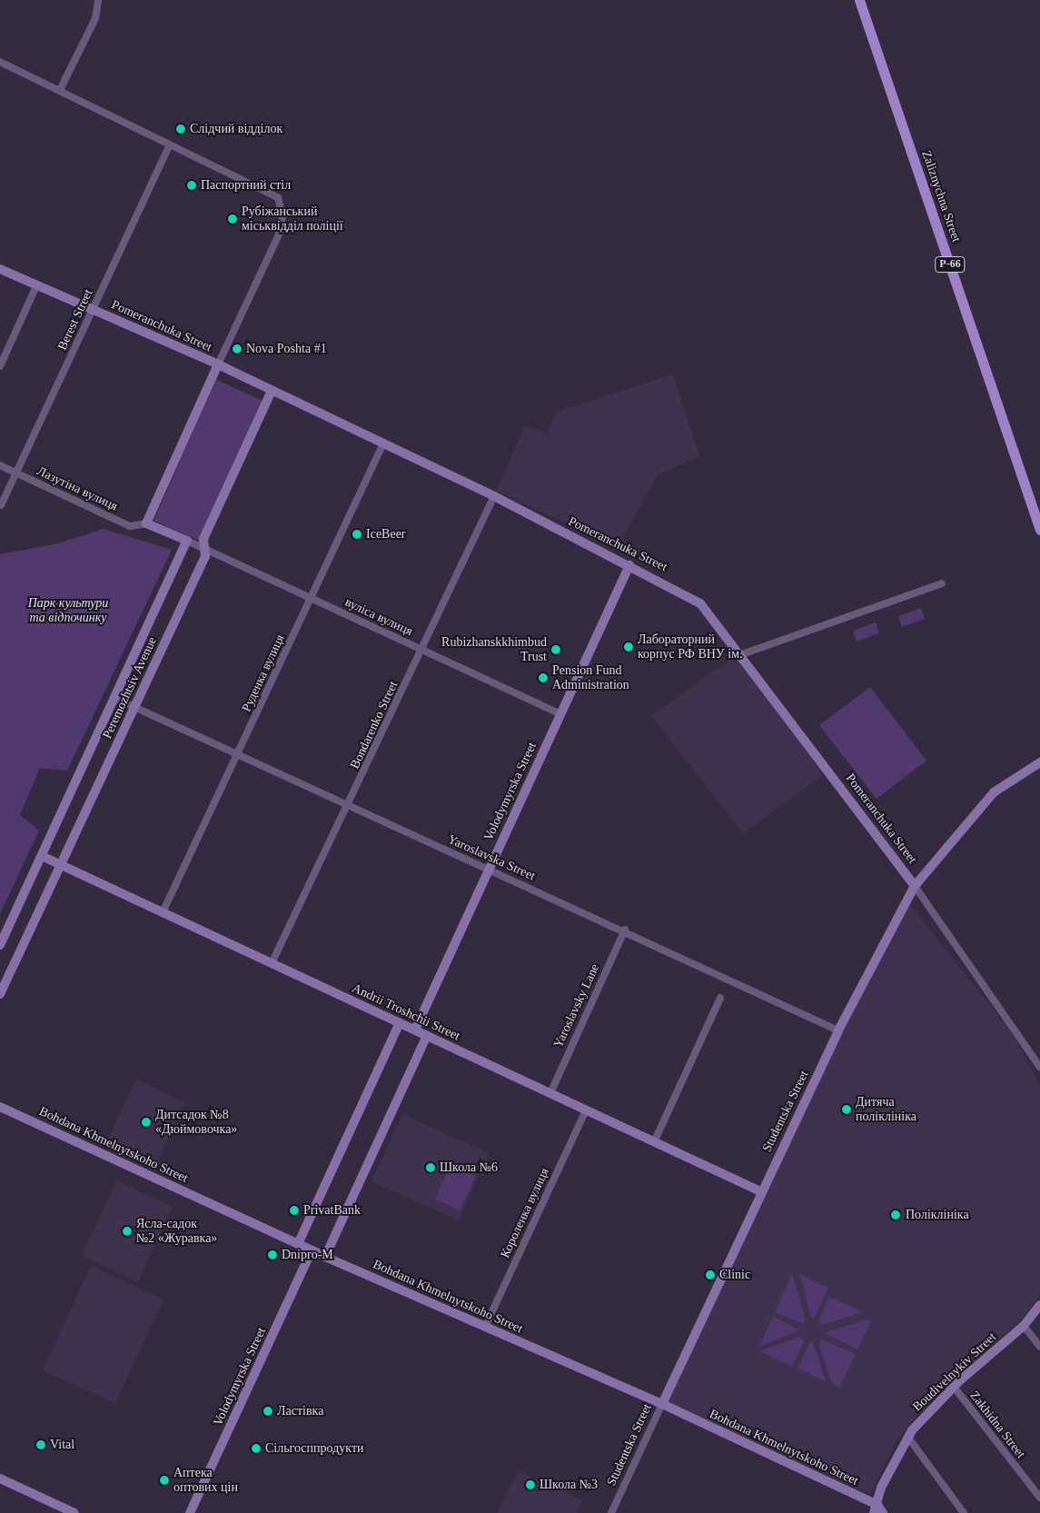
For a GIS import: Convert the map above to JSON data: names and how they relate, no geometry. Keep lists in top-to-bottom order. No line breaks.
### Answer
{"streets":{"main road":["Zaliznychna Street","Р-66"],"street":["Berest Street","Pomeranchuka Street","Лазутіна вулиця","вуліса вулиця","Руденка вулиця","Peremozhtsiv Avenue","Bondarenko Street","Volodymyrska Street","Yaroslavska Street","Yaroslavsky Lane","Andrii Troshchii Street","Studentska Street","Bohdana Khmelnytskoho Street","Короленка вулиця","Boudivelnykiv Street","Zakhidna Street"]},"crossings":[["Berest Street","Pomeranchuka Street"],["Berest Street","Лазутіна вулиця"],["Pomeranchuka Street","Руденка вулиця"],["Pomeranchuka Street","Peremozhtsiv Avenue"],["Pomeranchuka Street","Bondarenko Street"],["Pomeranchuka Street","Volodymyrska Street"],["Pomeranchuka Street","Studentska Street"],["вуліса вулиця","Руденка вулиця"],["вуліса вулиця","Peremozhtsiv Avenue"],["вуліса вулиця","Bondarenko Street"],["вуліса вулиця","Volodymyrska Street"],["Руденка вулиця","Yaroslavska Street"],["Руденка вулиця","Andrii Troshchii Street"],["Peremozhtsiv Avenue","Yaroslavska Street"],["Peremozhtsiv Avenue","Andrii Troshchii Street"],["Bondarenko Street","Yaroslavska Street"],["Bondarenko Street","Andrii Troshchii Street"],["Volodymyrska Street","Yaroslavska Street"],["Volodymyrska Street","Andrii Troshchii Street"],["Volodymyrska Street","Bohdana Khmelnytskoho Street"],["Yaroslavska Street","Yaroslavsky Lane"],["Yaroslavska Street","Studentska Street"],["Yaroslavsky Lane","Andrii Troshchii Street"],["Andrii Troshchii Street","Studentska Street"],["Andrii Troshchii Street","Короленка вулиця"],["Studentska Street","Bohdana Khmelnytskoho Street"],["Bohdana Khmelnytskoho Street","Короленка вулиця"],["Bohdana Khmelnytskoho Street","Boudivelnykiv Street"],["Boudivelnykiv Street","Zakhidna Street"]],"parks":["Парк культури та відпочинку"],"places":["Слідчий відділок","Паспортний стіл","Рубіжанський міськвідділ поліції","Nova Poshta #1","IceBeer","Лабораторний корпус РФ ВНУ ім.","Rubizhanskkhimbud Trust","Pension Fund Administration","Дитяча поліклініка","Дитсадок №8 «Дюймовочка»","Школа №6","PrivatBank","Поліклініка","Ясла-садок №2 «Журавка»","Dnipro-M","Clinic","Ластівка","Vital","Сільгосппродукти","Аптека оптових цін","Школа №3"]}
